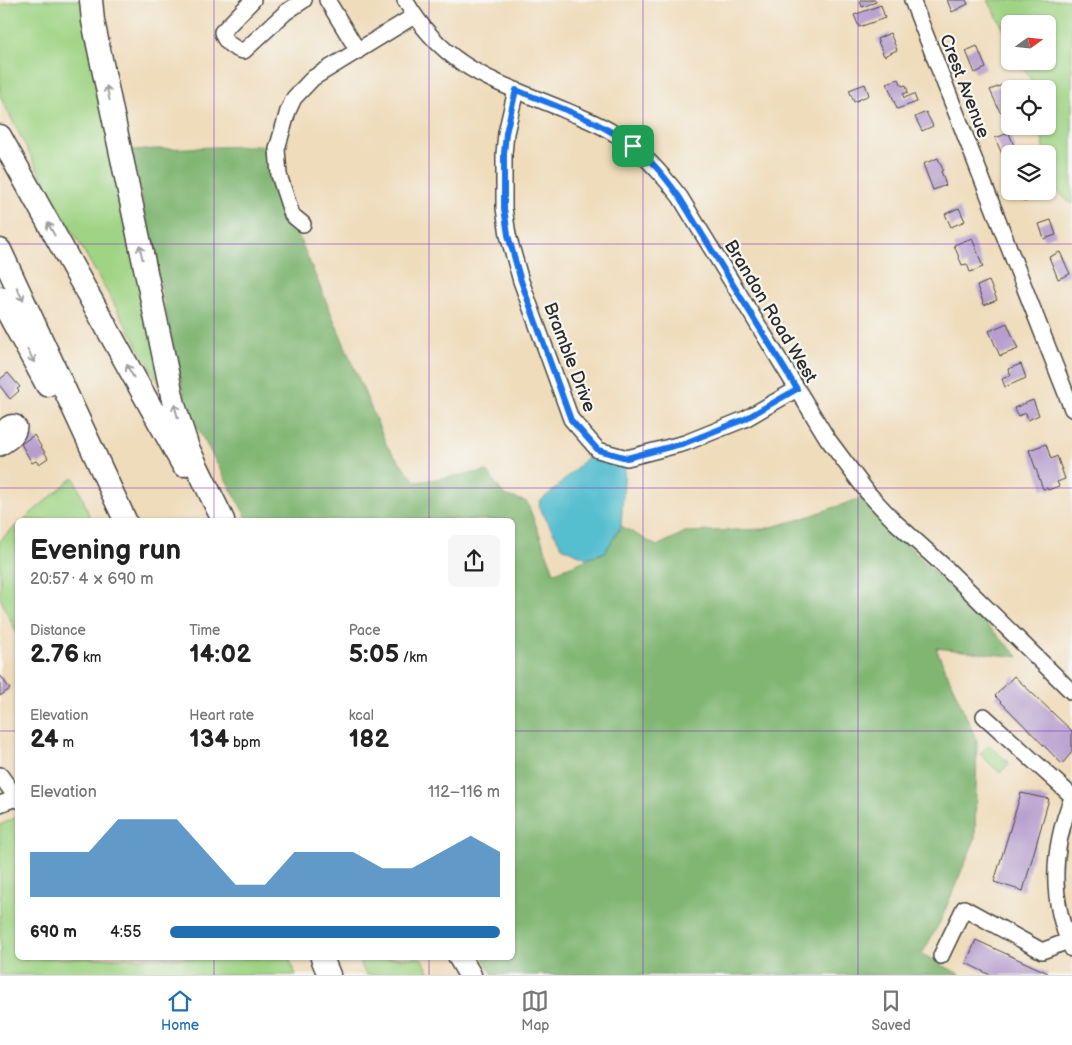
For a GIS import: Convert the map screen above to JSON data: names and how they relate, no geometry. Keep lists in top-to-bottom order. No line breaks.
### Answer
{"streets":{"street":["Crest Avenue","Brandon Road West","Bramble Drive"]},"crossings":[["Brandon Road West","Bramble Drive"]],"north":"right","page":{"heading":["Evening run","20:57 · 4 × 690 m"],"stats":[["Distance","2.76 km"],["Time","14:02"],["Pace","5:05 /km"],["Elevation","24 m"],["Heart rate","134 bpm"],["kcal","182"]],"chart":["Elevation","112–116 m"],"list":[{"name":"690 m","note":"4:55"}],"tabs":["Home","Map","Saved"]}}
